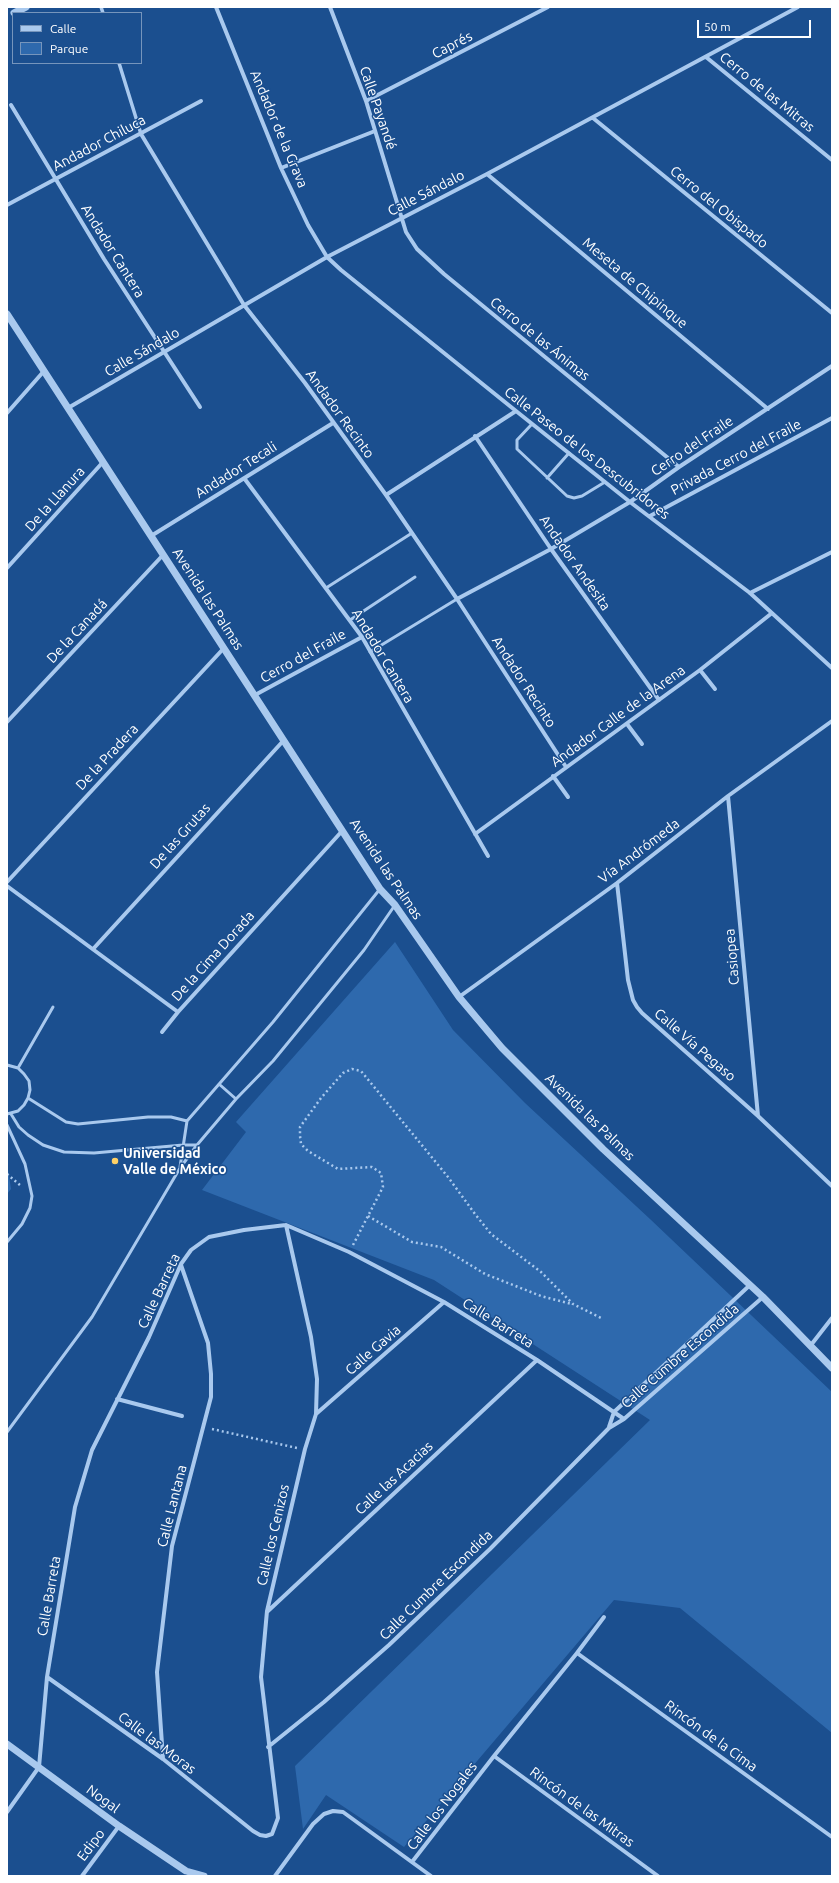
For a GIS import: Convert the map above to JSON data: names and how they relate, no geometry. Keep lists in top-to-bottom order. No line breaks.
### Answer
{"streets":{"street":["Caprés","Cerro de las Mitras","Calle Payandé","Andador de la Grava","Andador Chiluca","Calle Sándalo","Cerro del Obispado","Andador Cantera","Meseta de Chipinque","Cerro de las Ánimas","Andador Recinto","Cerro del Fraile","Calle Paseo de los Descubridores","Privada Cerro del Fraile","Andador Tecali","De la Llanura","Andador Andesita","Avenida las Palmas","De la Canadá","Andador Calle de la Arena","De la Pradera","De las Grutas","Vía Andrómeda","De la Cima Dorada","Casiopea","Calle Vía Pegaso","Calle Barreta","Calle Gavia","Calle Cumbre Escondida","Calle las Acacias","Calle Lantana","Calle los Cenizos","Rincón de la Cima","Calle las Moras","Nogal","Calle los Nogales","Rincón de las Mitras","Edipo"]},"crossings":[["Caprés","Calle Payandé"],["Cerro de las Mitras","Calle Sándalo"],["Calle Payandé","Calle Sándalo"],["Calle Payandé","Cerro de las Ánimas"],["Andador de la Grava","Calle Sándalo"],["Andador de la Grava","Calle Paseo de los Descubridores"],["Andador Chiluca","Andador Cantera"],["Andador Chiluca","Andador Recinto"],["Calle Sándalo","Cerro del Obispado"],["Calle Sándalo","Andador Cantera"],["Calle Sándalo","Meseta de Chipinque"],["Calle Sándalo","Cerro de las Ánimas"],["Calle Sándalo","Andador Recinto"],["Calle Sándalo","Calle Paseo de los Descubridores"],["Calle Sándalo","Avenida las Palmas"],["Andador Cantera","Cerro del Fraile"],["Andador Cantera","Andador Tecali"],["Andador Cantera","Andador Calle de la Arena"],["Meseta de Chipinque","Cerro del Fraile"],["Cerro de las Ánimas","Cerro del Fraile"],["Andador Recinto","Cerro del Fraile"],["Andador Recinto","Andador Tecali"],["Andador Recinto","Andador Calle de la Arena"],["Cerro del Fraile","Calle Paseo de los Descubridores"],["Cerro del Fraile","Andador Andesita"],["Cerro del Fraile","Avenida las Palmas"],["Calle Paseo de los Descubridores","Privada Cerro del Fraile"],["Calle Paseo de los Descubridores","Andador Calle de la Arena"],["Andador Tecali","Avenida las Palmas"],["De la Llanura","Avenida las Palmas"],["Andador Andesita","Andador Calle de la Arena"],["Avenida las Palmas","De la Canadá"],["Avenida las Palmas","De la Pradera"],["Avenida las Palmas","De las Grutas"],["Avenida las Palmas","Vía Andrómeda"],["Avenida las Palmas","De la Cima Dorada"],["Avenida las Palmas","Calle Cumbre Escondida"],["De las Grutas","De la Cima Dorada"],["Vía Andrómeda","Casiopea"],["Vía Andrómeda","Calle Vía Pegaso"],["Casiopea","Calle Vía Pegaso"],["Calle Barreta","Calle Gavia"],["Calle Barreta","Calle Cumbre Escondida"],["Calle Barreta","Calle las Acacias"],["Calle Barreta","Calle Lantana"],["Calle Barreta","Calle los Cenizos"],["Calle Barreta","Calle las Moras"],["Calle Barreta","Nogal"],["Calle Gavia","Calle los Cenizos"],["Calle Cumbre Escondida","Calle los Cenizos"],["Calle las Acacias","Calle los Cenizos"],["Calle Lantana","Calle las Moras"],["Calle los Cenizos","Calle las Moras"],["Rincón de la Cima","Calle los Nogales"],["Nogal","Edipo"],["Calle los Nogales","Rincón de las Mitras"]],"places":["Universidad Valle de México"],"legend":["Calle","Parque"],"scale_bar":"50 m"}
